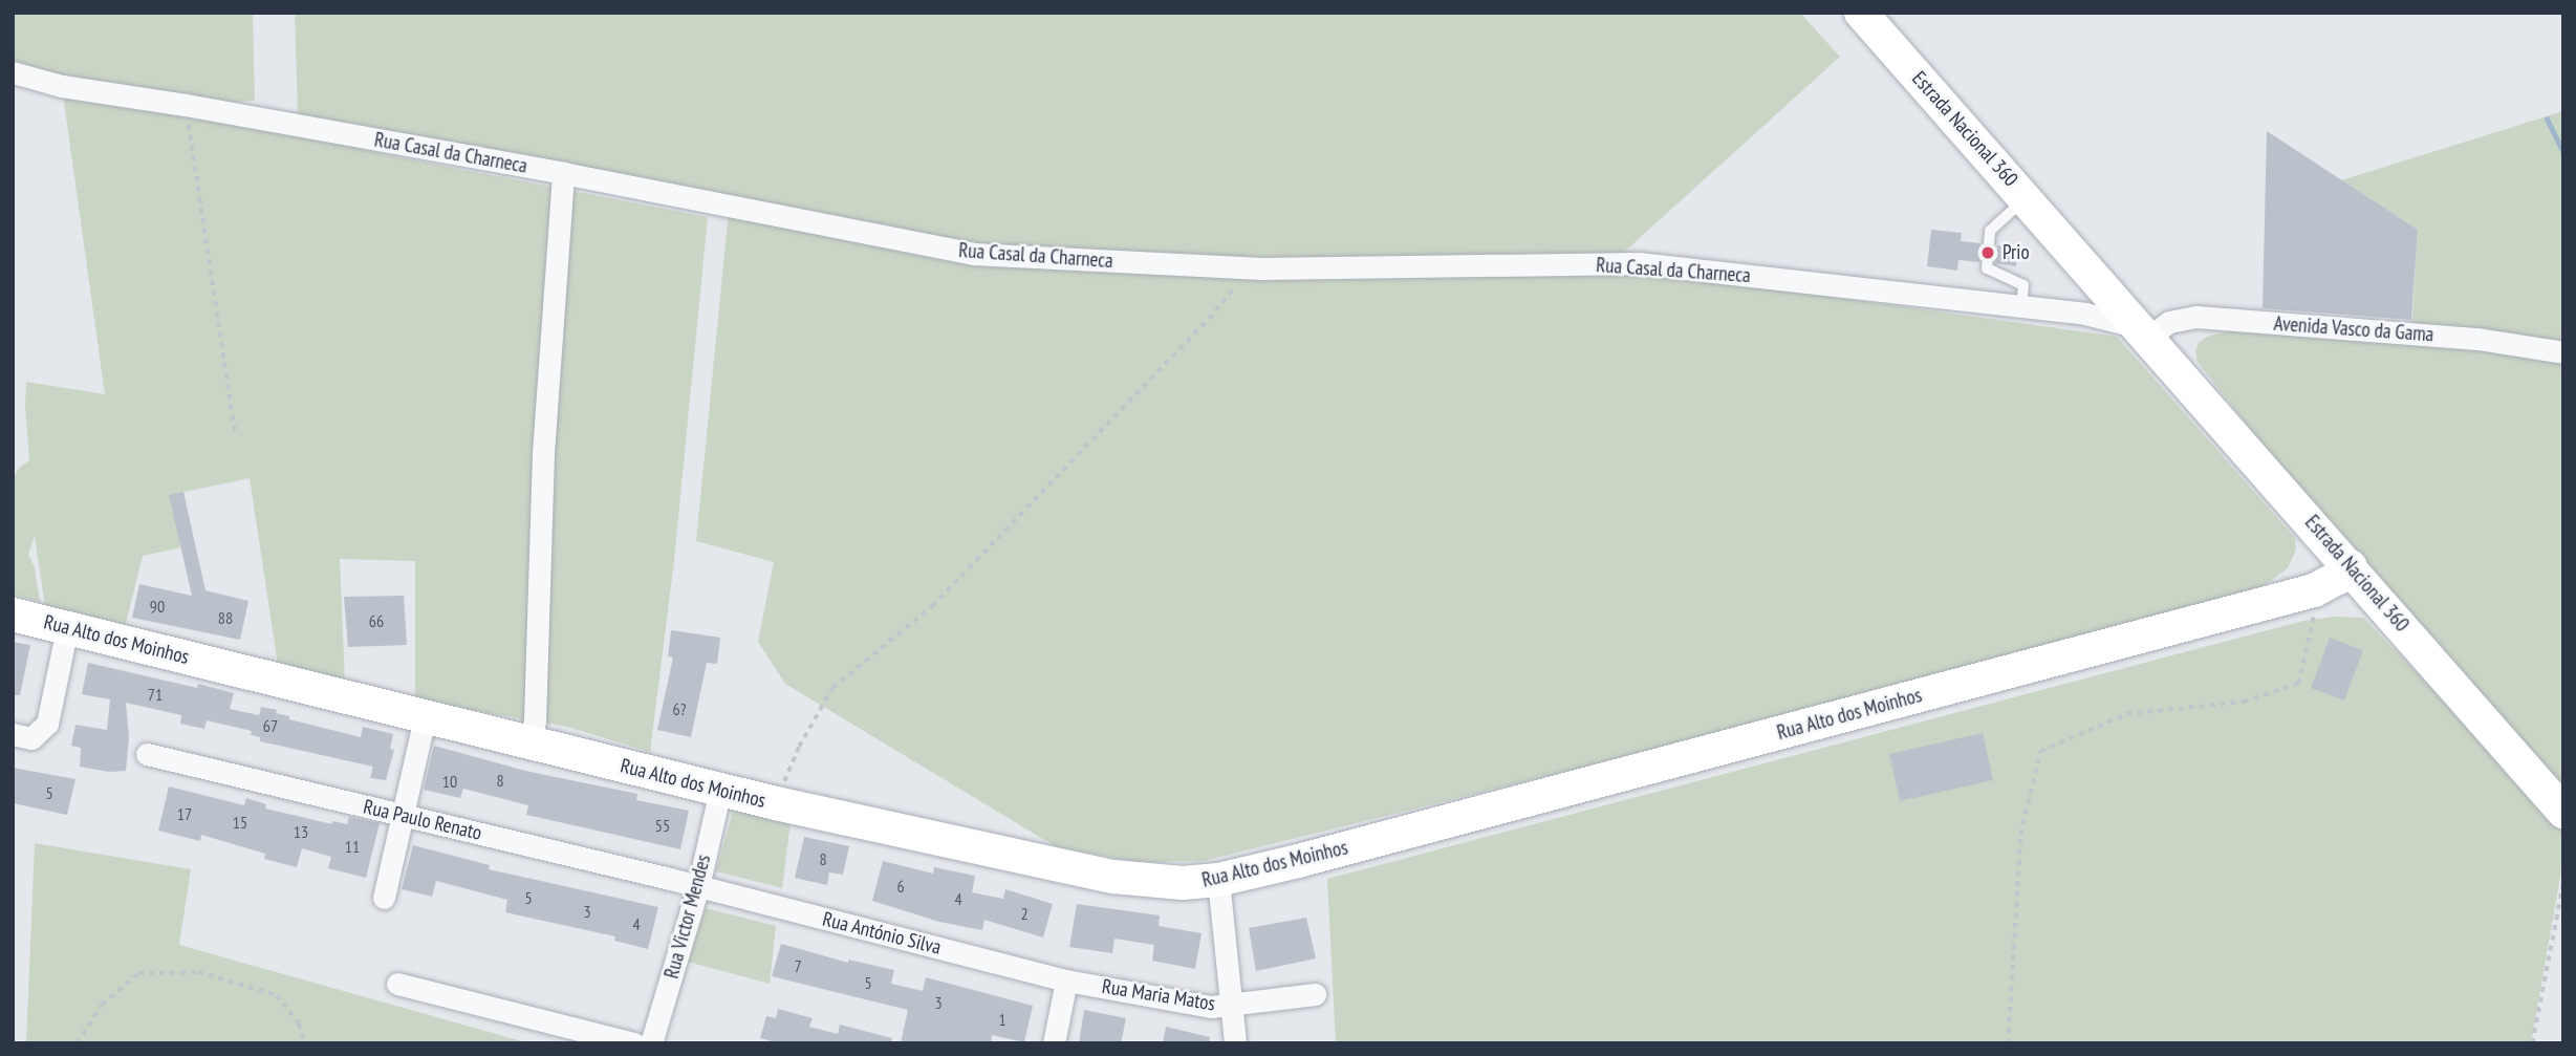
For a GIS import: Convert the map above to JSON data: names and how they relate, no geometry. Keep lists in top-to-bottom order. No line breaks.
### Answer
{"streets":{"street":["Estrada Nacional 360","Rua Casal da Charneca","Avenida Vasco da Gama","Rua Alto dos Moinhos","Rua Paulo Renato","Rua Victor Mendes","Rua António Silva","Rua Maria Matos"]},"crossings":[["Estrada Nacional 360","Rua Casal da Charneca"],["Estrada Nacional 360","Avenida Vasco da Gama"],["Estrada Nacional 360","Rua Alto dos Moinhos"],["Rua Casal da Charneca","Avenida Vasco da Gama"],["Rua Alto dos Moinhos","Rua Victor Mendes"],["Rua Paulo Renato","Rua Victor Mendes"],["Rua Paulo Renato","Rua António Silva"],["Rua Victor Mendes","Rua António Silva"],["Rua António Silva","Rua Maria Matos"]],"places":["Prio"],"house_numbers":["90","88","66","71","6?","67","8","10","5","17","15","55","13","11","8","6","5","4","3","2","4","7","5","3","1"]}
